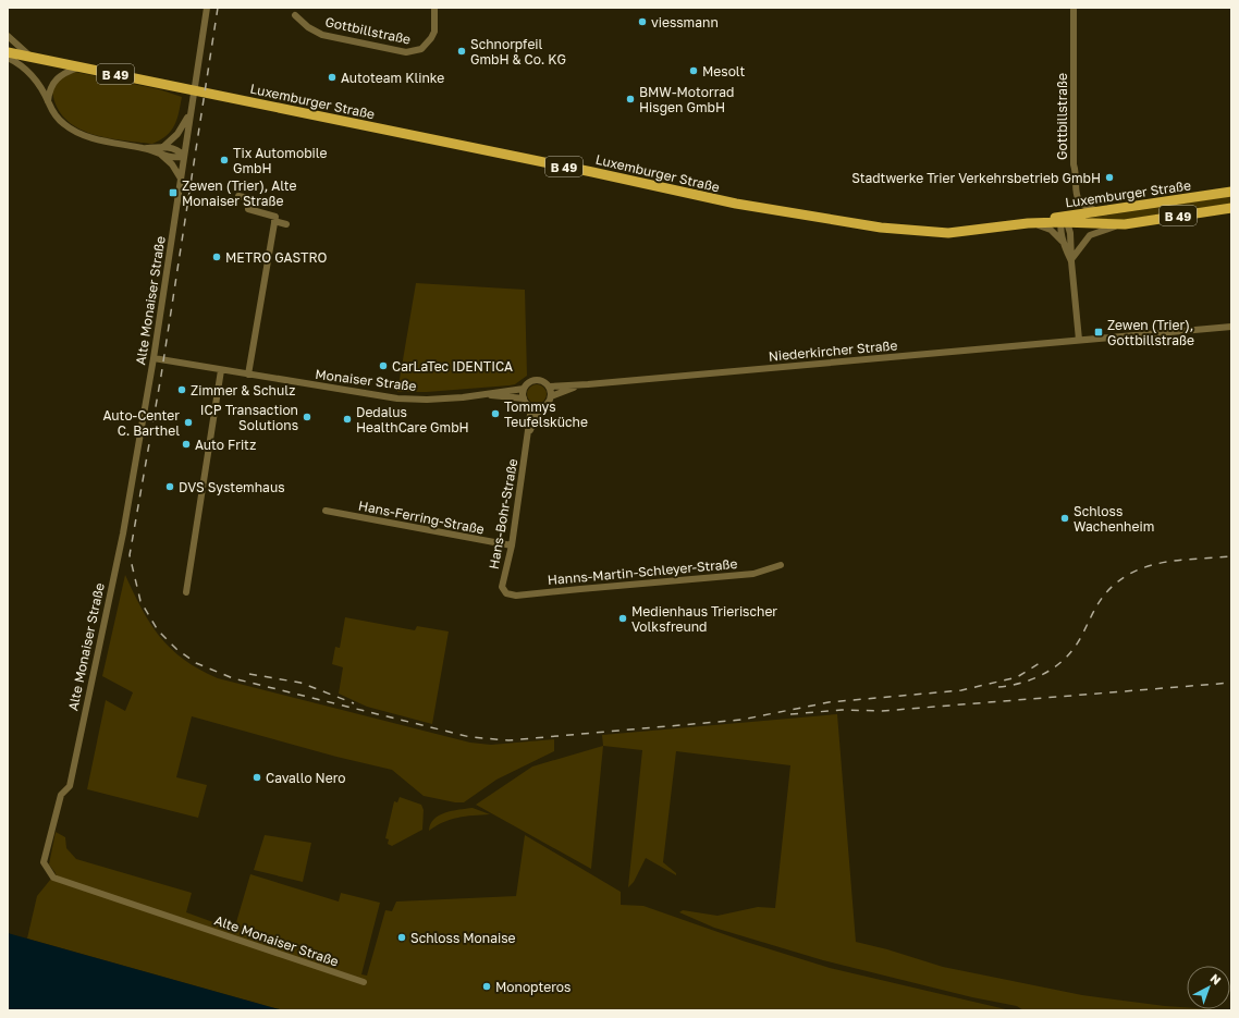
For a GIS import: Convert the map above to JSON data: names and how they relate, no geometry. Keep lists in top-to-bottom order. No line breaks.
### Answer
{"streets":{"main road":["B 49","Luxemburger Straße"],"street":["Gottbillstraße","Alte Monaiser Straße","Niederkircher Straße","Monaiser Straße","Hans-Bohr-Straße","Hans-Ferring-Straße","Hanns-Martin-Schleyer-Straße"]},"crossings":[["Gottbillstraße","Luxemburger Straße"],["B 49","Luxemburger Straße"],["Alte Monaiser Straße","Monaiser Straße"],["Niederkircher Straße","Monaiser Straße"],["Niederkircher Straße","Hans-Bohr-Straße"],["Monaiser Straße","Hans-Bohr-Straße"],["Hans-Bohr-Straße","Hans-Ferring-Straße"],["Hans-Bohr-Straße","Hanns-Martin-Schleyer-Straße"]],"places":{"other":["viessmann","Schnorpfeil GmbH & Co. KG","Mesolt","Autoteam Klinke","BMW-Motorrad Hisgen GmbH","Tix Automobile GmbH","Stadtwerke Trier Verkehrsbetrieb GmbH","METRO GASTRO","CarLaTec IDENTICA","Zimmer & Schulz","Tommys Teufelsküche","ICP Transaction Solutions","Dedalus HealthCare GmbH","Auto-Center C. Barthel","Auto Fritz","DVS Systemhaus","Schloss Wachenheim","Medienhaus Trierischer Volksfreund","Cavallo Nero","Schloss Monaise","Monopteros"],"transit":["Zewen (Trier), Alte Monaiser Straße","Zewen (Trier), Gottbillstraße"]},"north":"top right"}
